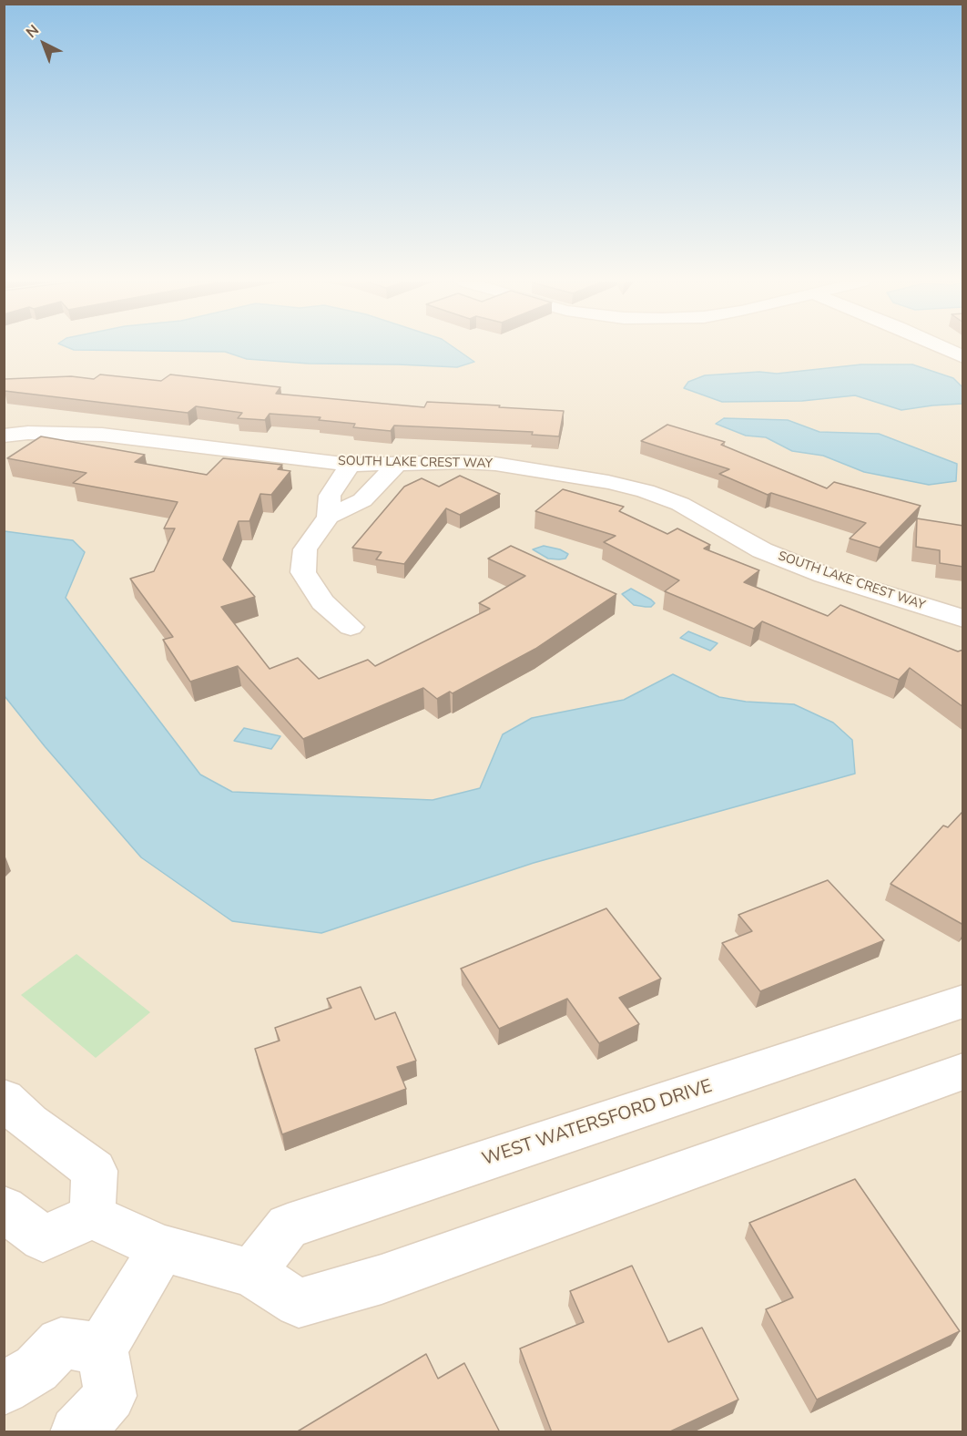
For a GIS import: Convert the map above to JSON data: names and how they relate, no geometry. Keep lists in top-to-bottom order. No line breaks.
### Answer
{"streets":{"street":["SOUTH LAKE CREST WAY","WEST WATERSFORD DRIVE"]},"north":"top left"}
